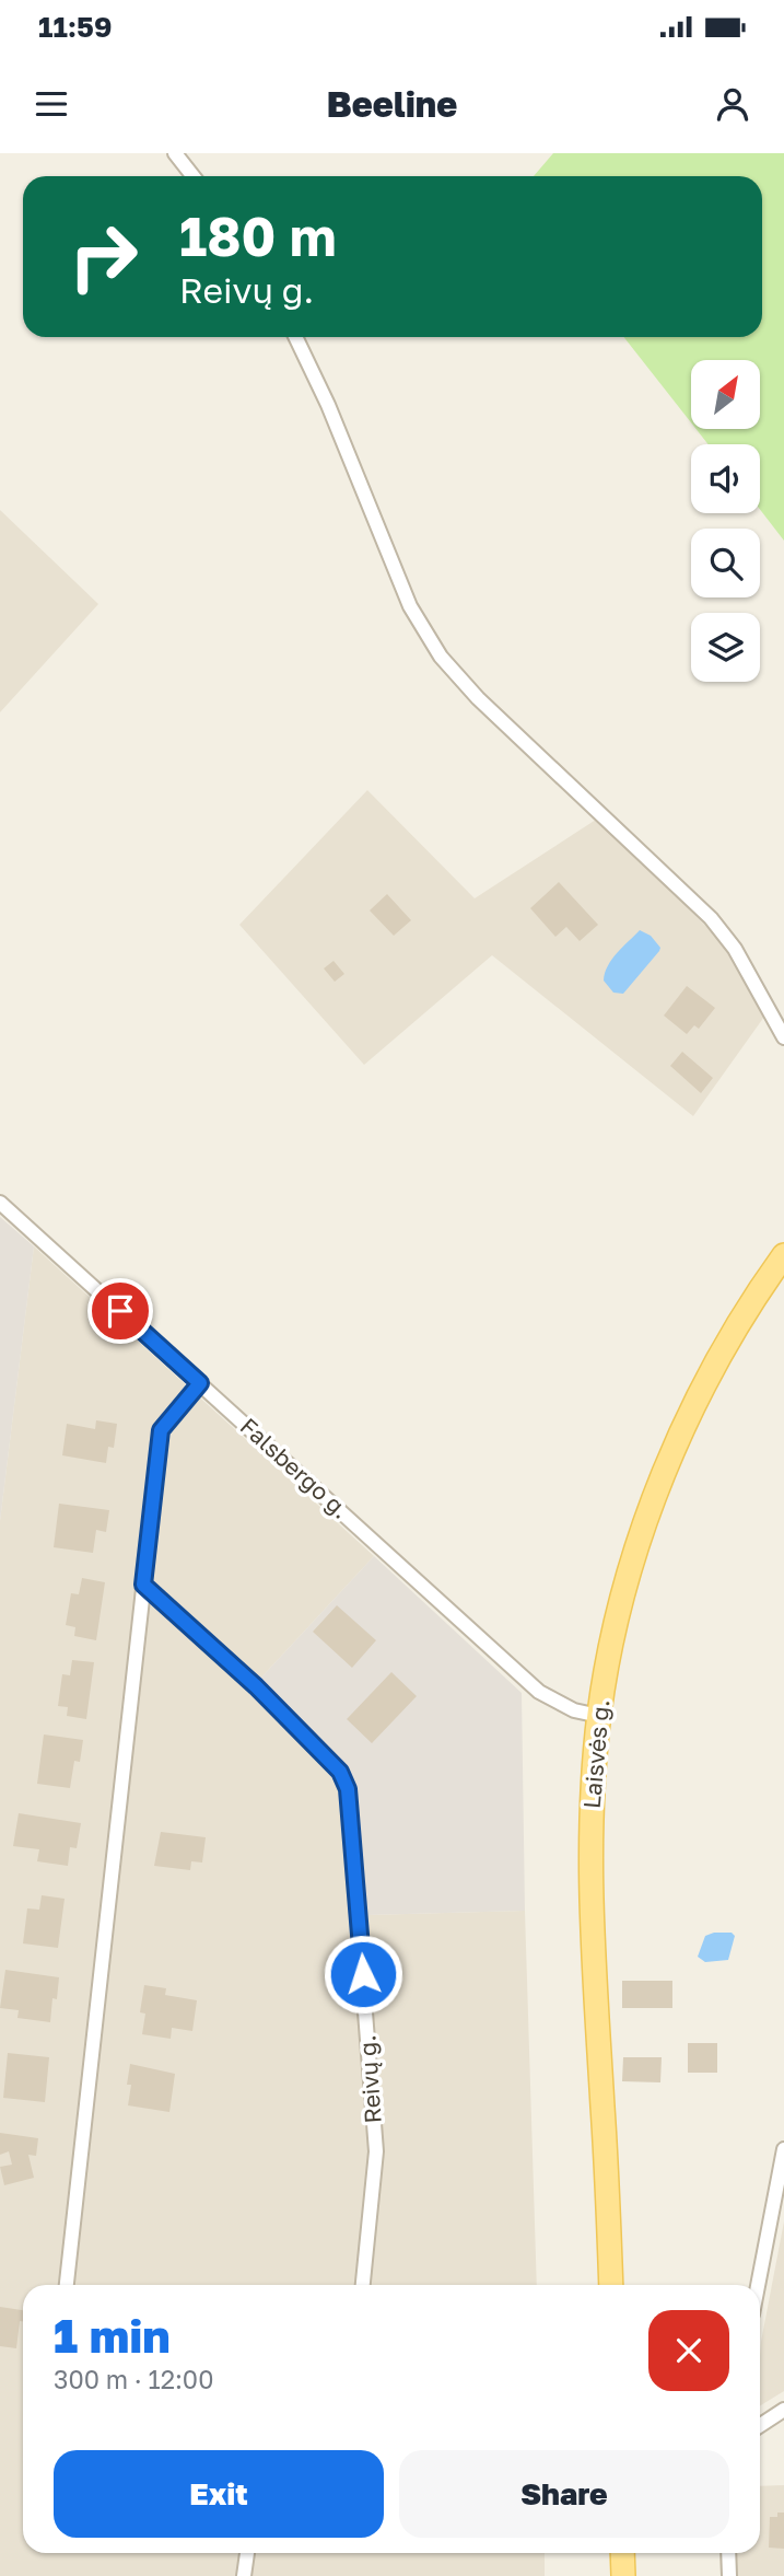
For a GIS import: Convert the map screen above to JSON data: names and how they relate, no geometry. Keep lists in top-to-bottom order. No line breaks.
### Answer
{"streets":{"main road":["Laisvės g."],"street":["Falsbergo g.","Reivų g."]},"crossings":[["Falsbergo g.","Laisvės g."]],"north":"top right","page":{"status":"11:59","header":"Beeline","turn":["180 m","Reivų g."],"heading":["1 min","300 m · 12:00"],"buttons":["Exit","Share"]}}
